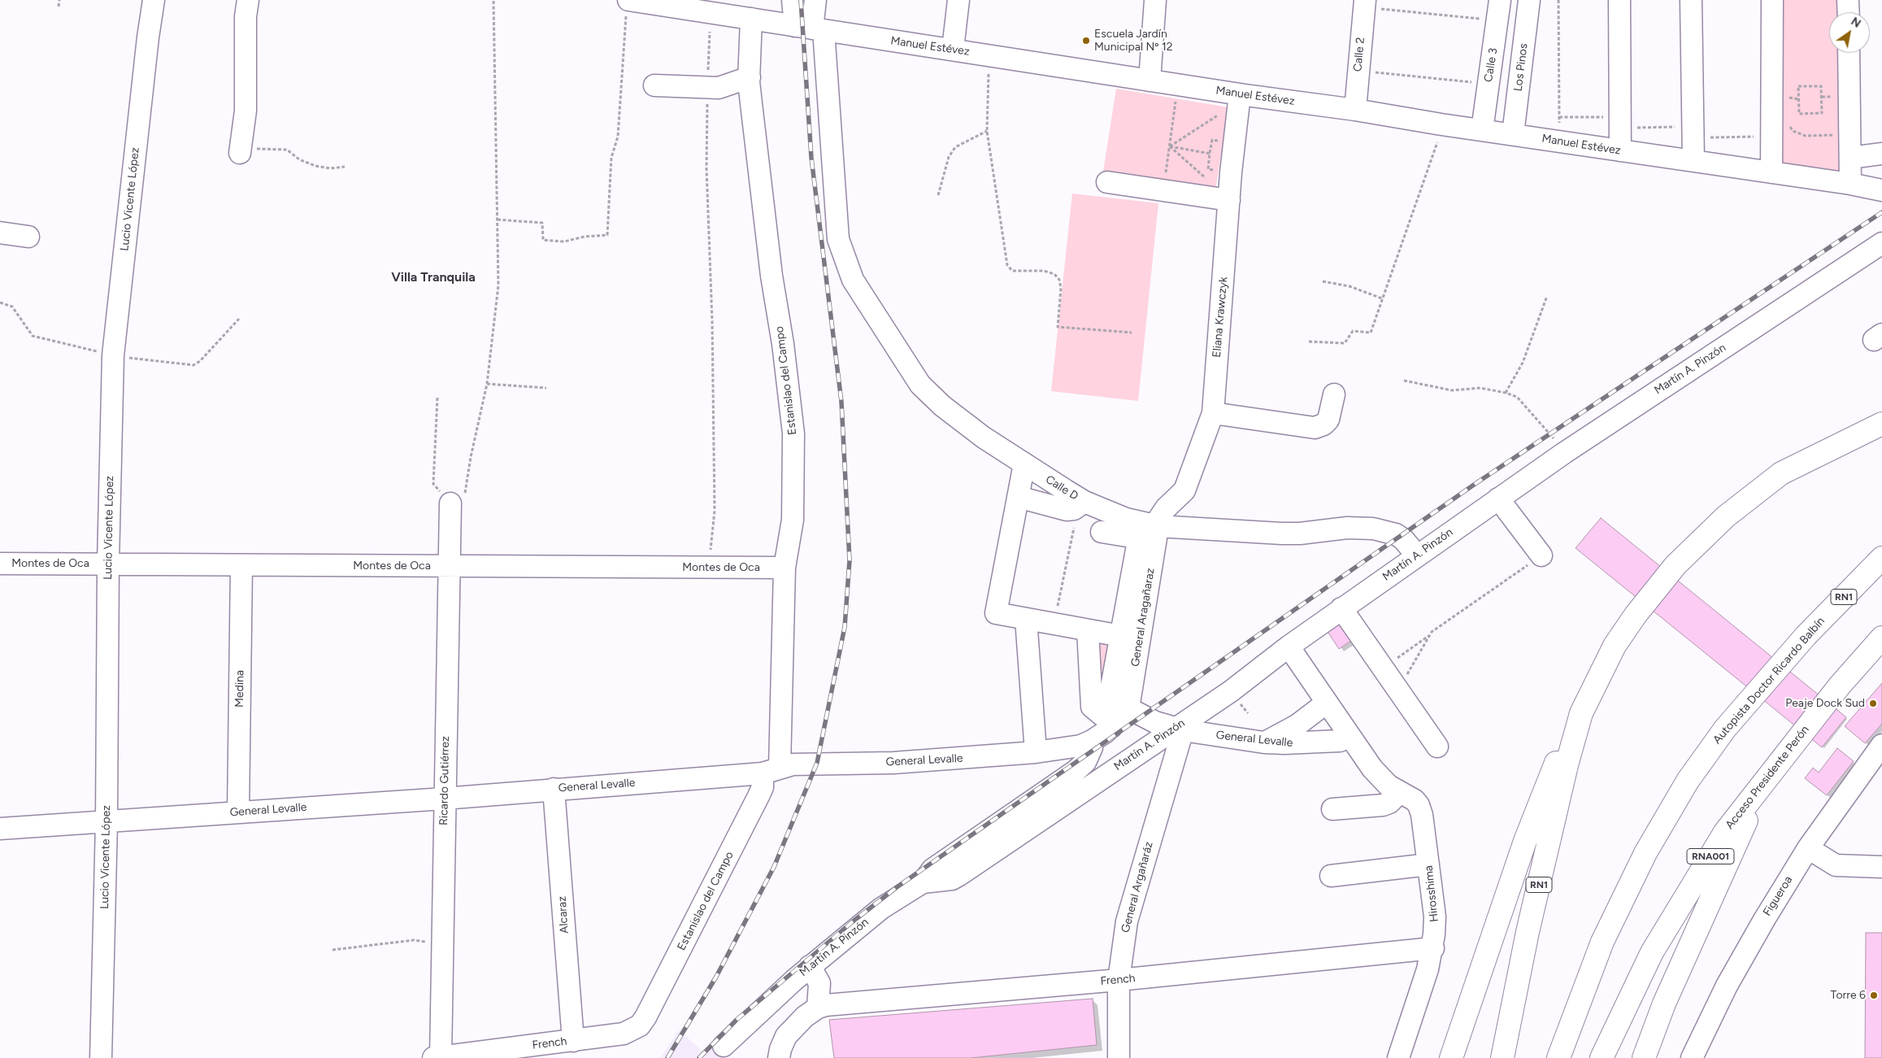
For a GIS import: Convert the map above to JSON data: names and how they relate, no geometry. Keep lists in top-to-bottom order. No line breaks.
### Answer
{"streets":{"highway":["RN1","Autopista Doctor Ricardo Balbín","Acceso Presidente Perón","RNA001"],"street":["Manuel Estévez","Calle 2","Calle 3","Los Pinos","Lucio Vicente López","Eliana Krawczyk","Martín A. Pinzón","Estanislao del Campo","Calle D","Montes de Oca","General Aragañaraz","Medina","General Levalle","Ricardo Gutiérrez","General Argañaráz","Hirosshima","Figueroa","Alcaraz","M.artín A. Pinzón","French"]},"crossings":[["Manuel Estévez","Calle 2"],["Manuel Estévez","Calle 3"],["Manuel Estévez","Los Pinos"],["Manuel Estévez","Eliana Krawczyk"],["Manuel Estévez","Estanislao del Campo"],["Manuel Estévez","Calle D"],["Lucio Vicente López","Montes de Oca"],["Lucio Vicente López","General Levalle"],["Eliana Krawczyk","Calle D"],["Eliana Krawczyk","General Aragañaraz"],["Martín A. Pinzón","Calle D"],["Martín A. Pinzón","General Levalle"],["Martín A. Pinzón","General Argañaráz"],["Martín A. Pinzón","M.artín A. Pinzón"],["Estanislao del Campo","Montes de Oca"],["Estanislao del Campo","General Levalle"],["Estanislao del Campo","French"],["Calle D","General Aragañaraz"],["Montes de Oca","Medina"],["Montes de Oca","Ricardo Gutiérrez"],["General Aragañaraz","General Levalle"],["Medina","General Levalle"],["General Levalle","Ricardo Gutiérrez"],["General Levalle","General Argañaráz"],["General Levalle","Alcaraz"],["Ricardo Gutiérrez","French"],["General Argañaráz","French"],["Hirosshima","French"],["Alcaraz","French"]],"districts":["Villa Tranquila"],"places":["Escuela Jardín Municipal Nº 12","Peaje Dock Sud","Torre 6"],"north":"top right"}
